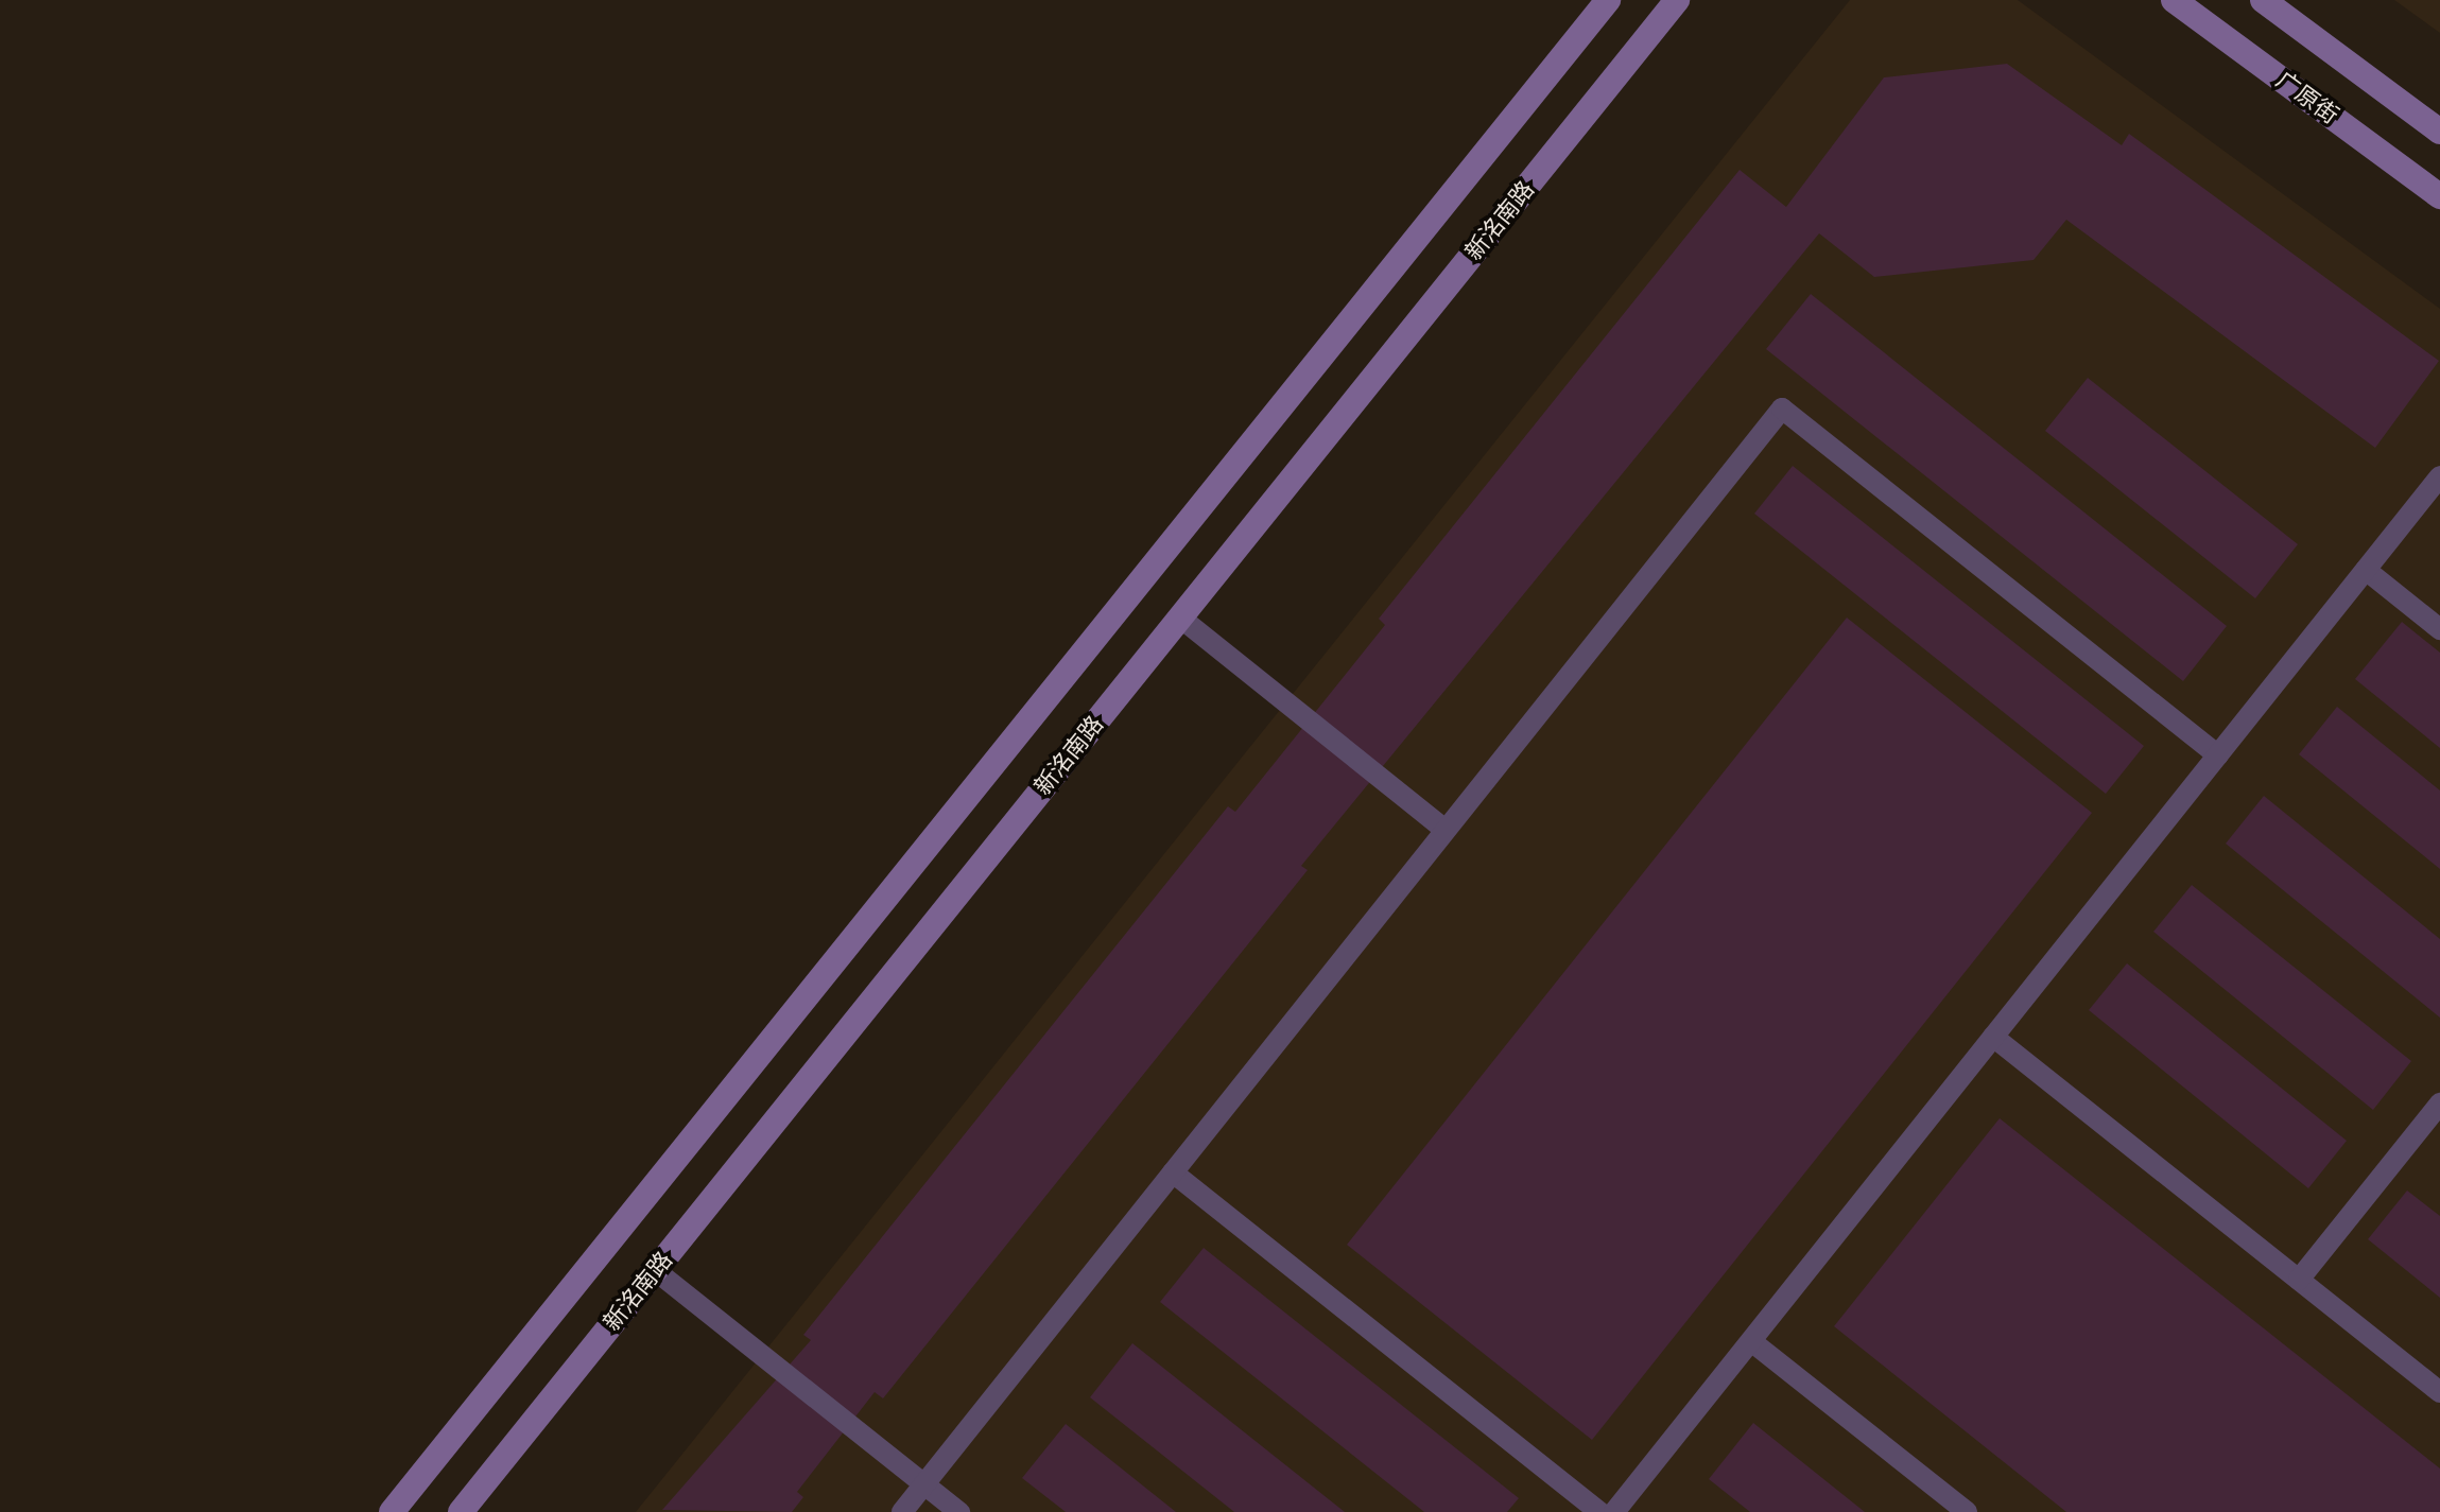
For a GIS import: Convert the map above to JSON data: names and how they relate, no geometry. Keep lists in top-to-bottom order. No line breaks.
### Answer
{"streets":{"main road":["广原街","新洺南路"]}}
